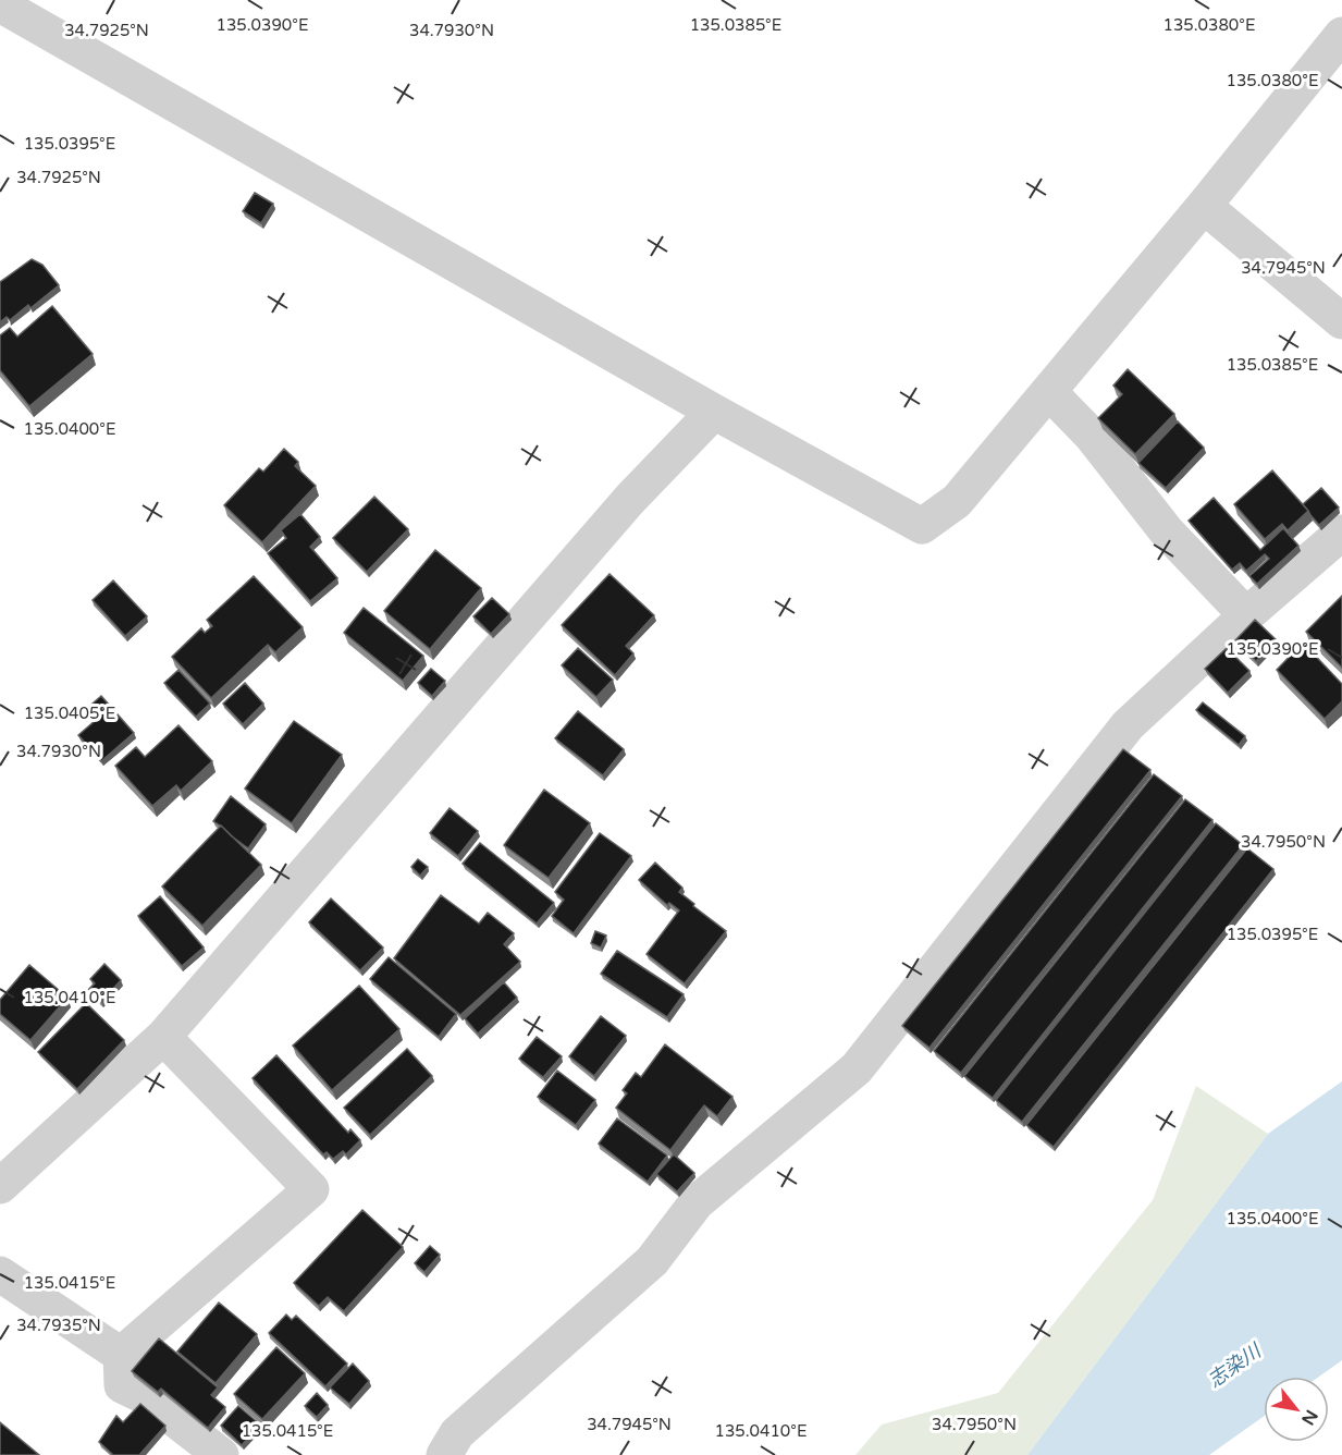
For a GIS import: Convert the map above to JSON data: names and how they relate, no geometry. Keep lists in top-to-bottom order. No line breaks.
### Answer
{"water":["志染川"],"north":"bottom right","coordinates":["135.0390°E","135.0385°E","135.0380°E","34.7930°N","34.7925°N","135.0395°E","34.7945°N","135.0400°E","135.0405°E","34.7950°N","135.0410°E","135.0415°E","34.7935°N"]}
